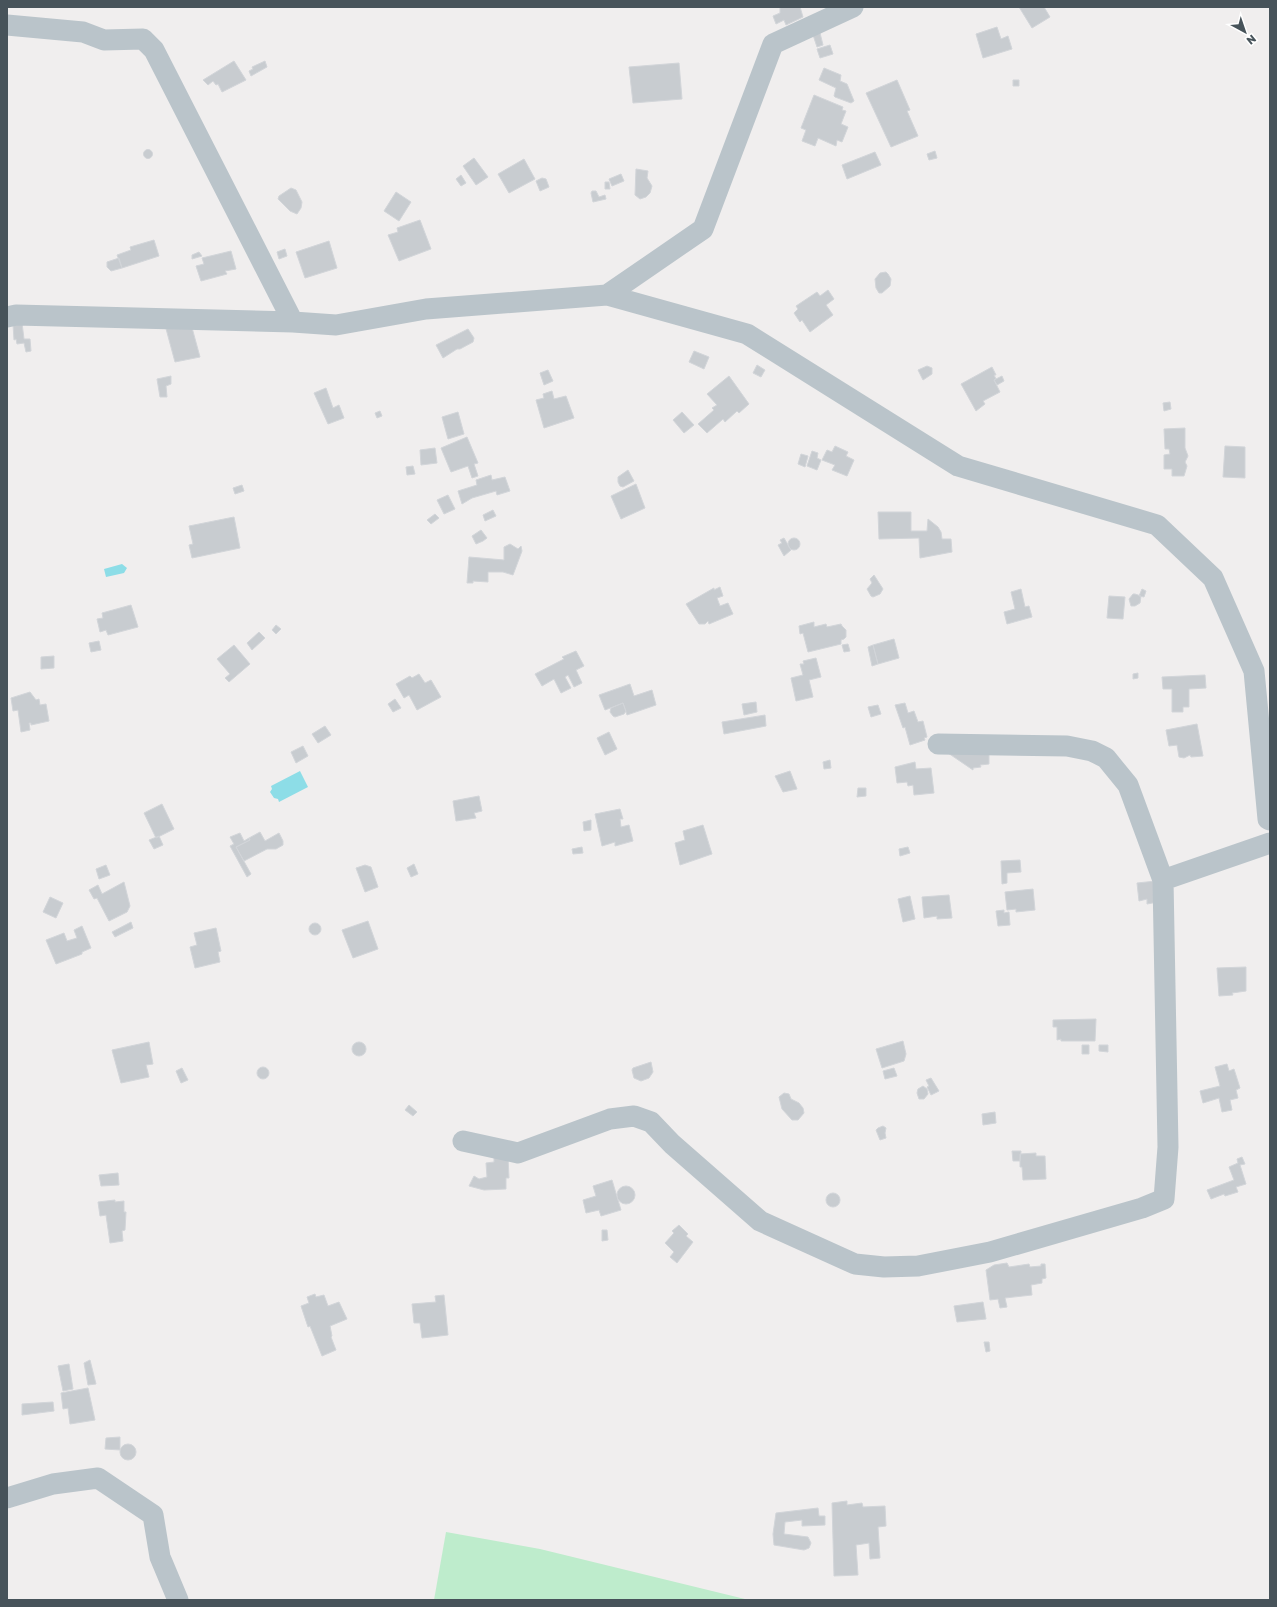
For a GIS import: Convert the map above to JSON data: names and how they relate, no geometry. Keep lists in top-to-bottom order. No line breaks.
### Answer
{"north":"bottom right"}
